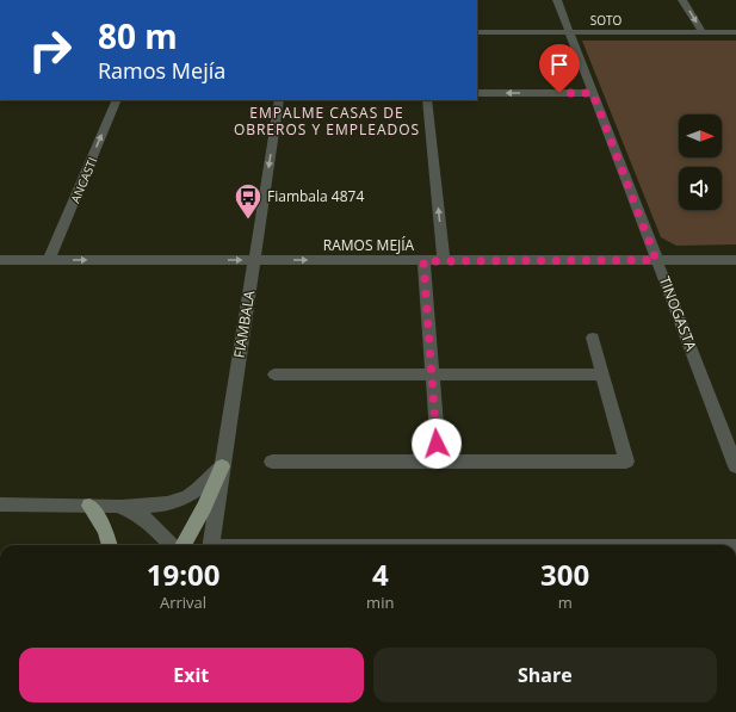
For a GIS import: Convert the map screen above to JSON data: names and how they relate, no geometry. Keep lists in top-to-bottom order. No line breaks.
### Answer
{"streets":{"street":["SOTO","ANCASTI","RAMOS MEJÍA","TINOGASTA","FIAMBALA"]},"crossings":[["SOTO","TINOGASTA"],["ANCASTI","RAMOS MEJÍA"],["RAMOS MEJÍA","TINOGASTA"],["RAMOS MEJÍA","FIAMBALA"]],"one_way":["ANCASTI","FIAMBALA"],"districts":["EMPALME CASAS DE OBREROS Y EMPLEADOS"],"places":{"bus stop":["Fiambala 4874"]},"north":"right","page":{"turn":["80 m","Ramos Mejía"],"eta":["19:00","Arrival","4","min","300","m"],"buttons":["Exit","Share"]}}
